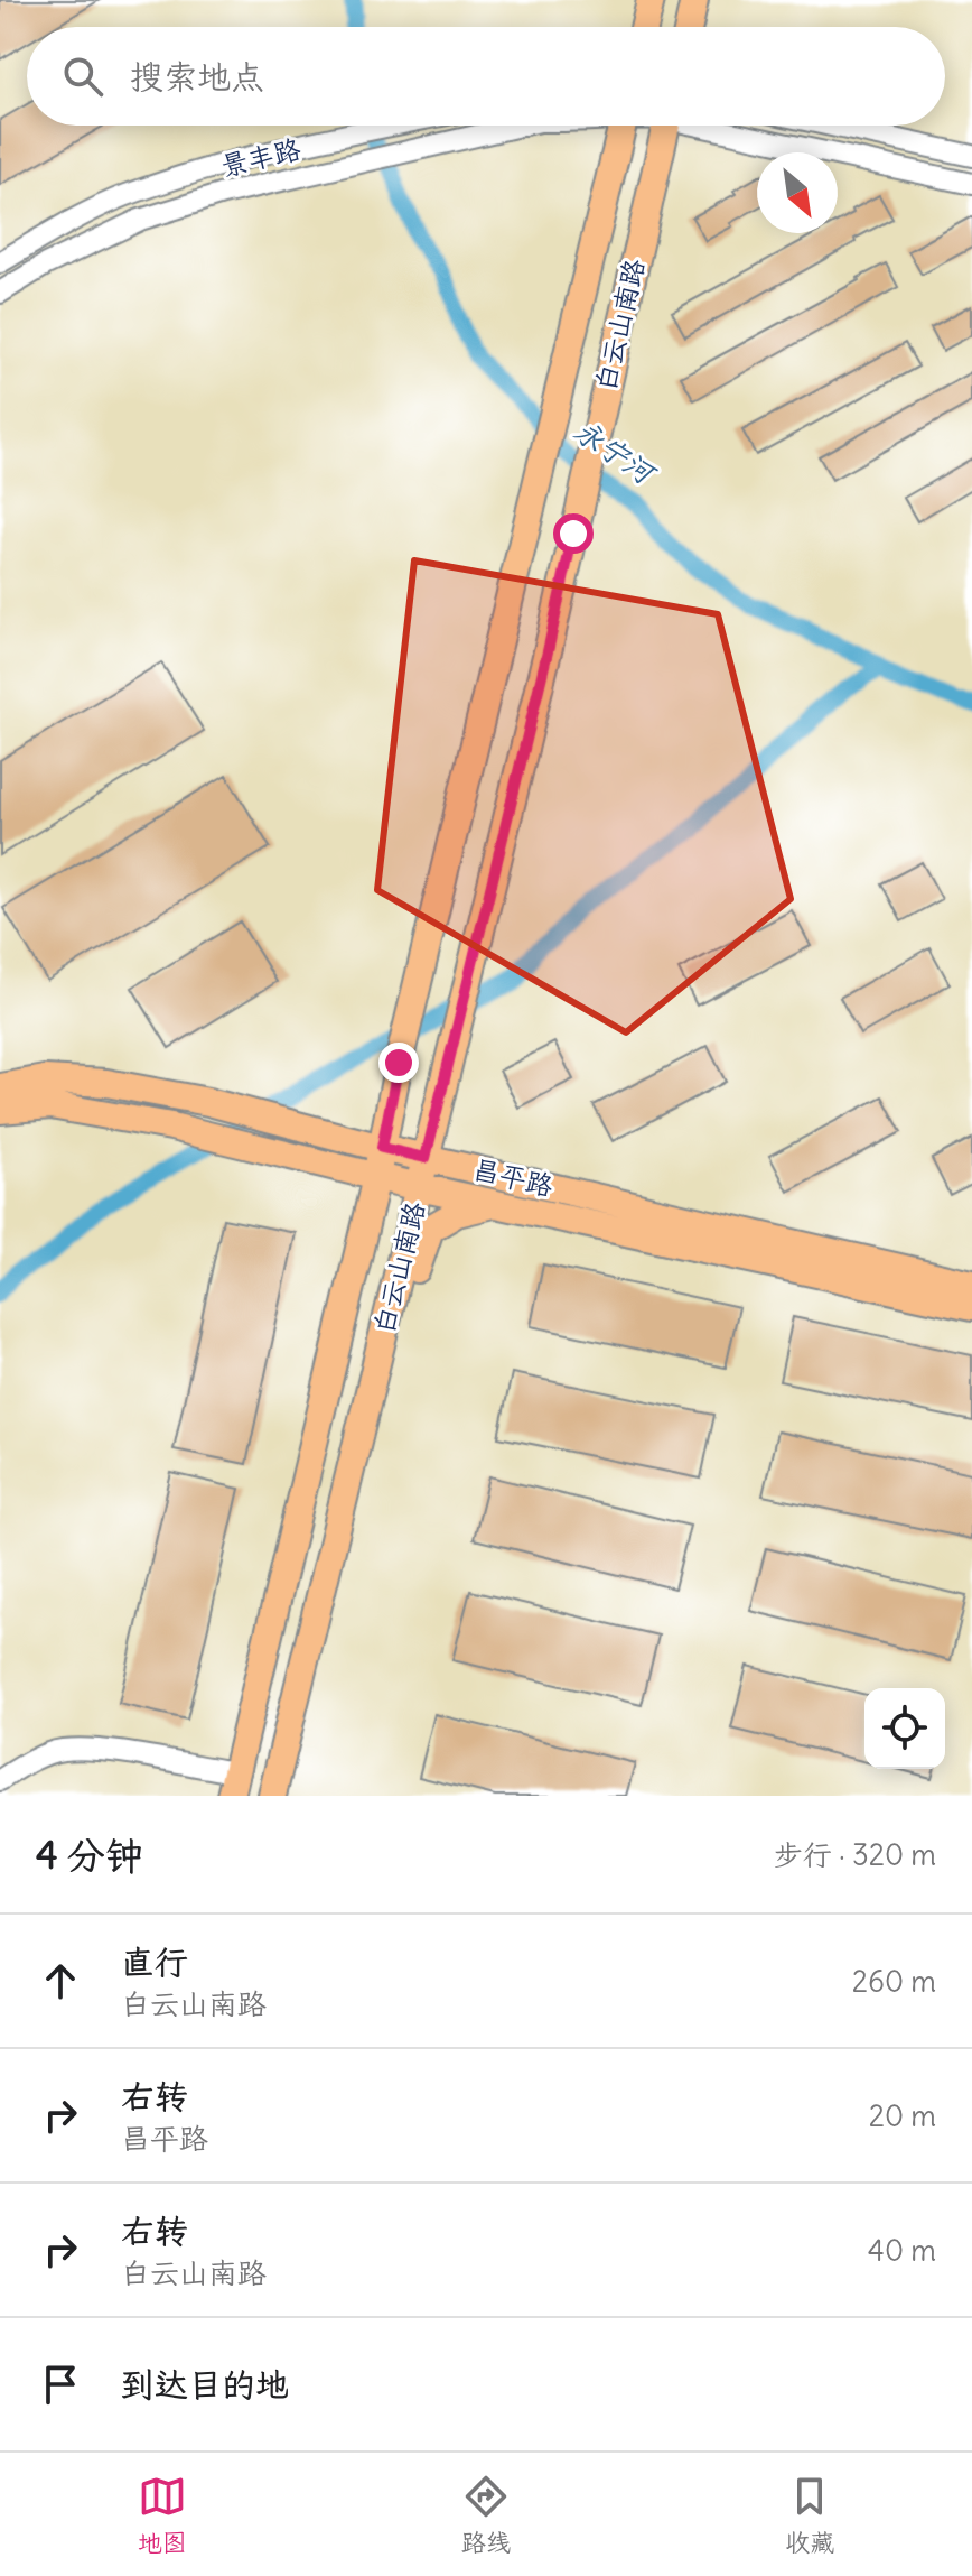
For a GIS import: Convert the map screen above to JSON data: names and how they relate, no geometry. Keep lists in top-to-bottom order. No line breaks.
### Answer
{"streets":{"main road":["白云山南路","昌平路"],"street":["景丰路"]},"crossings":[["白云山南路","昌平路"]],"water":["永宁河"],"north":"bottom right","page":{"search":"搜索地点","heading":["4 分钟","步行 · 320 m"],"list":[["直行","白云山南路","260 m"],["右转","昌平路","20 m"],["右转","白云山南路","40 m"],"到达目的地"],"nav":["地图","路线","收藏"]}}
